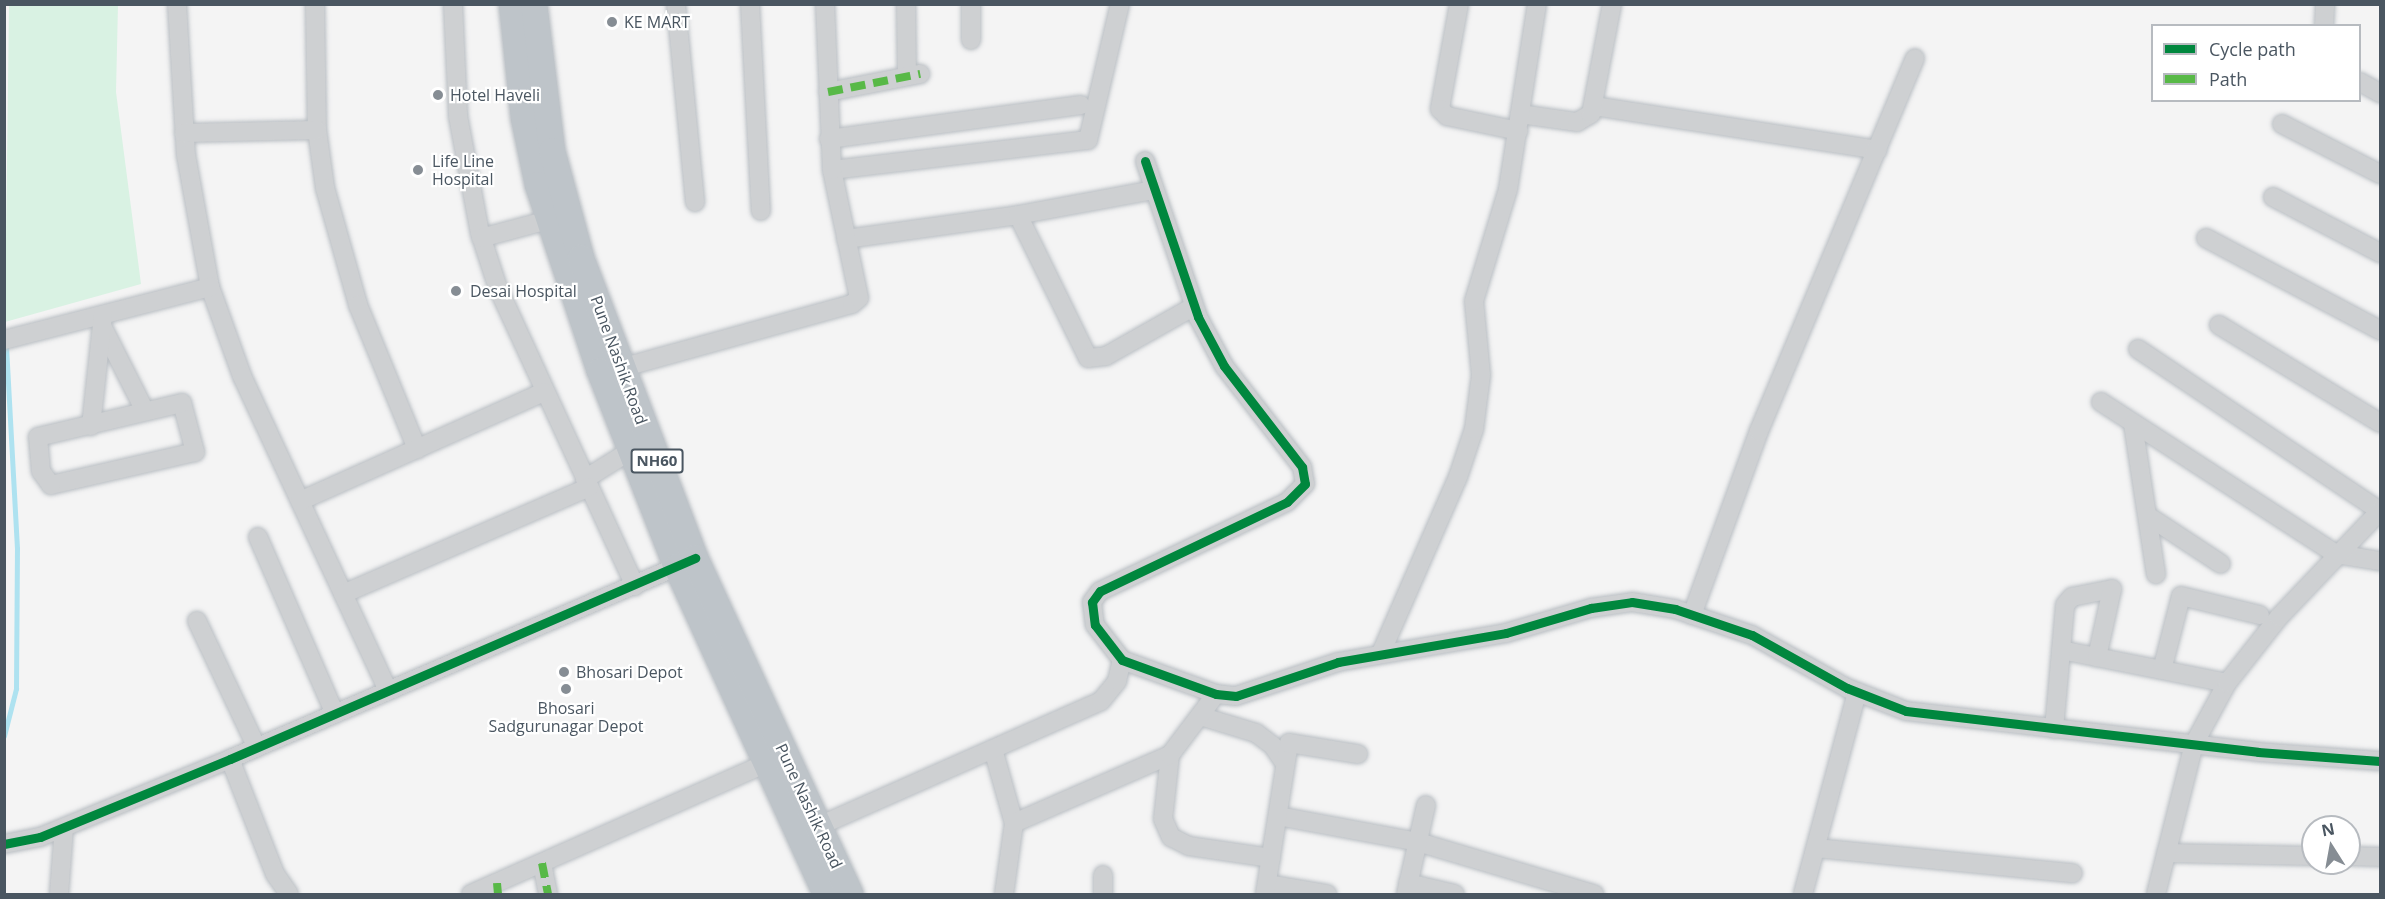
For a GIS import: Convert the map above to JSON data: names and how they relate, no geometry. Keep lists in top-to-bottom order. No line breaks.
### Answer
{"streets":{"highway":["Pune Nashik Road","NH60"]},"places":["KE MART","Hotel Haveli","Life Line Hospital","Desai Hospital","Bhosari Depot","Bhosari Sadgurunagar Depot"],"legend":["Cycle path","Path"],"north":"top"}
